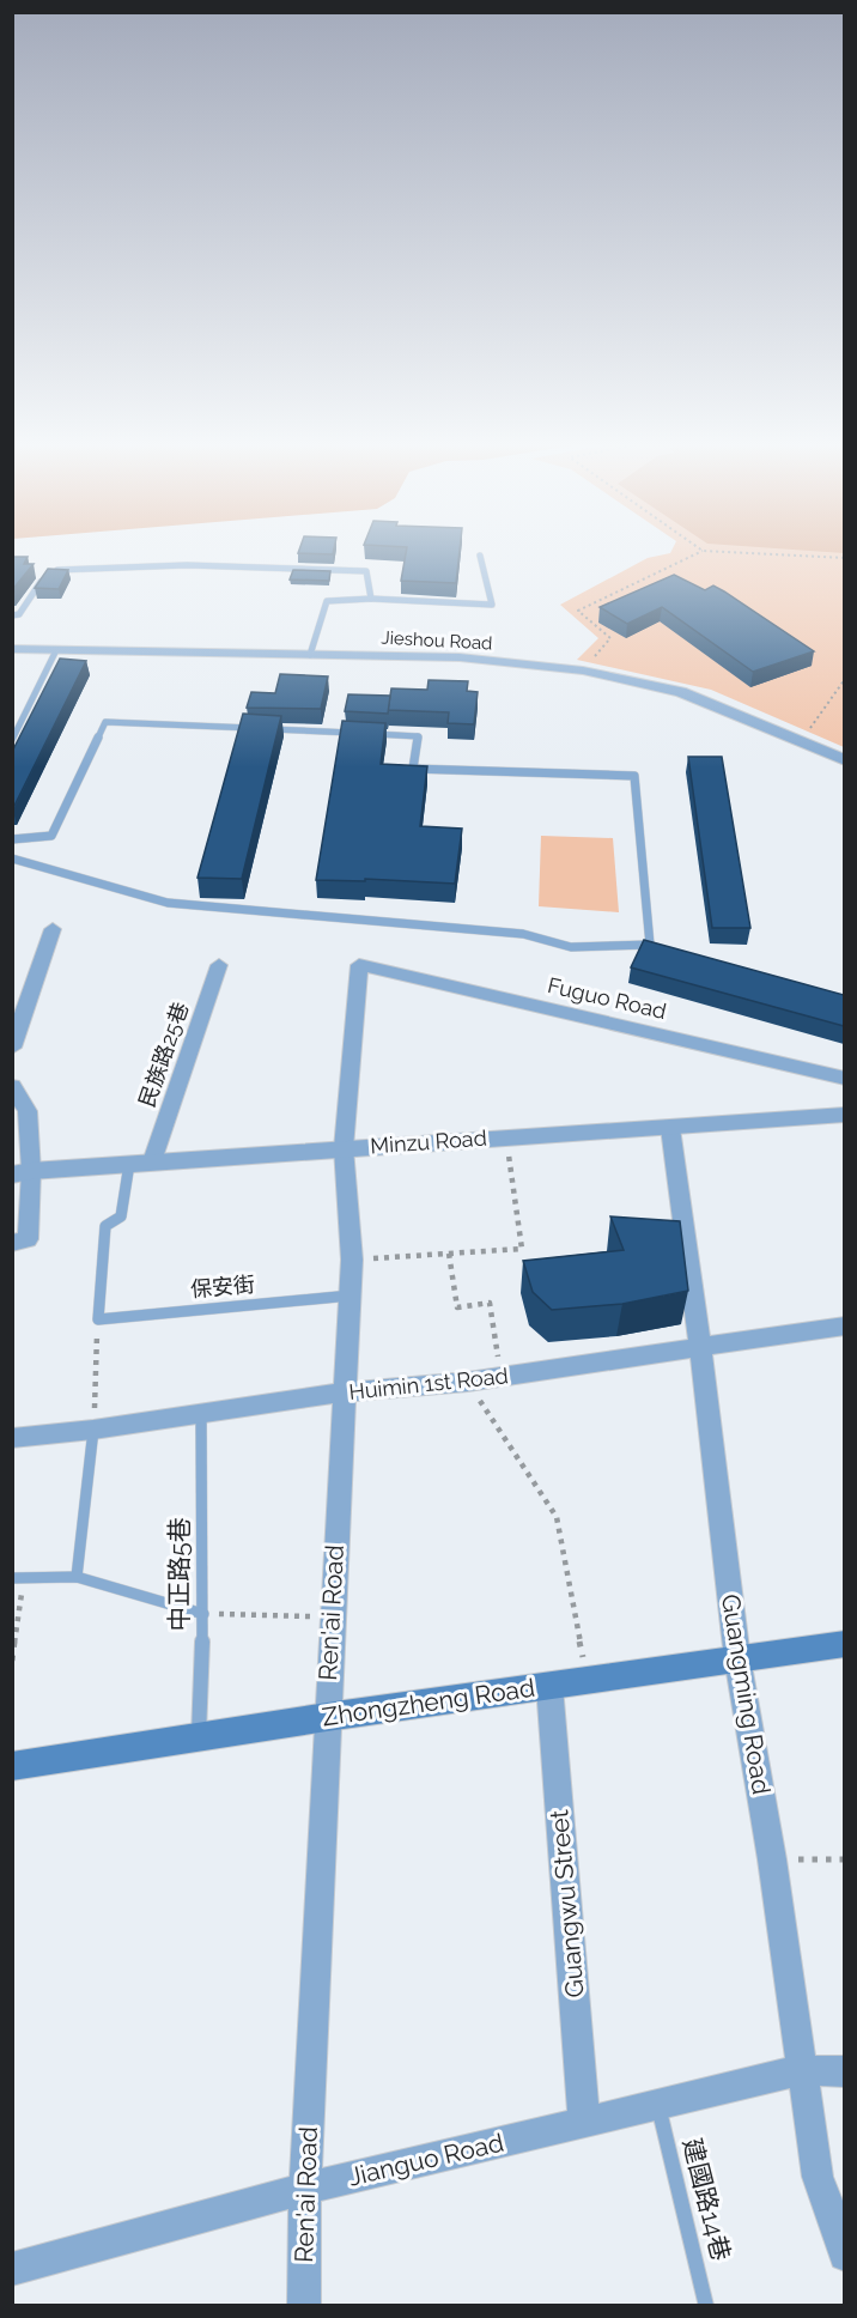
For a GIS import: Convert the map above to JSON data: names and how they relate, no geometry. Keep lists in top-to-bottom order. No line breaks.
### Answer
{"streets":{"main road":["Zhongzheng Road"],"street":["Jieshou Road","Fuguo Road","民族路25巷","Minzu Road","Huimin 1st Road","Ren'ai Road","Guangming Road","Guangwu Street","Jianguo Road"],"lane":["保安街","中正路5巷","建國路14巷"]},"crossings":[["Fuguo Road","Ren'ai Road"],["民族路25巷","Minzu Road"],["Minzu Road","Ren'ai Road"],["Minzu Road","Guangming Road"],["保安街","Ren'ai Road"],["Huimin 1st Road","中正路5巷"],["Huimin 1st Road","Ren'ai Road"],["Huimin 1st Road","Guangming Road"],["中正路5巷","Zhongzheng Road"],["Ren'ai Road","Zhongzheng Road"],["Ren'ai Road","Jianguo Road"],["Guangming Road","Zhongzheng Road"],["Guangming Road","Jianguo Road"],["Zhongzheng Road","Guangwu Street"],["Guangwu Street","Jianguo Road"],["Jianguo Road","建國路14巷"]]}
